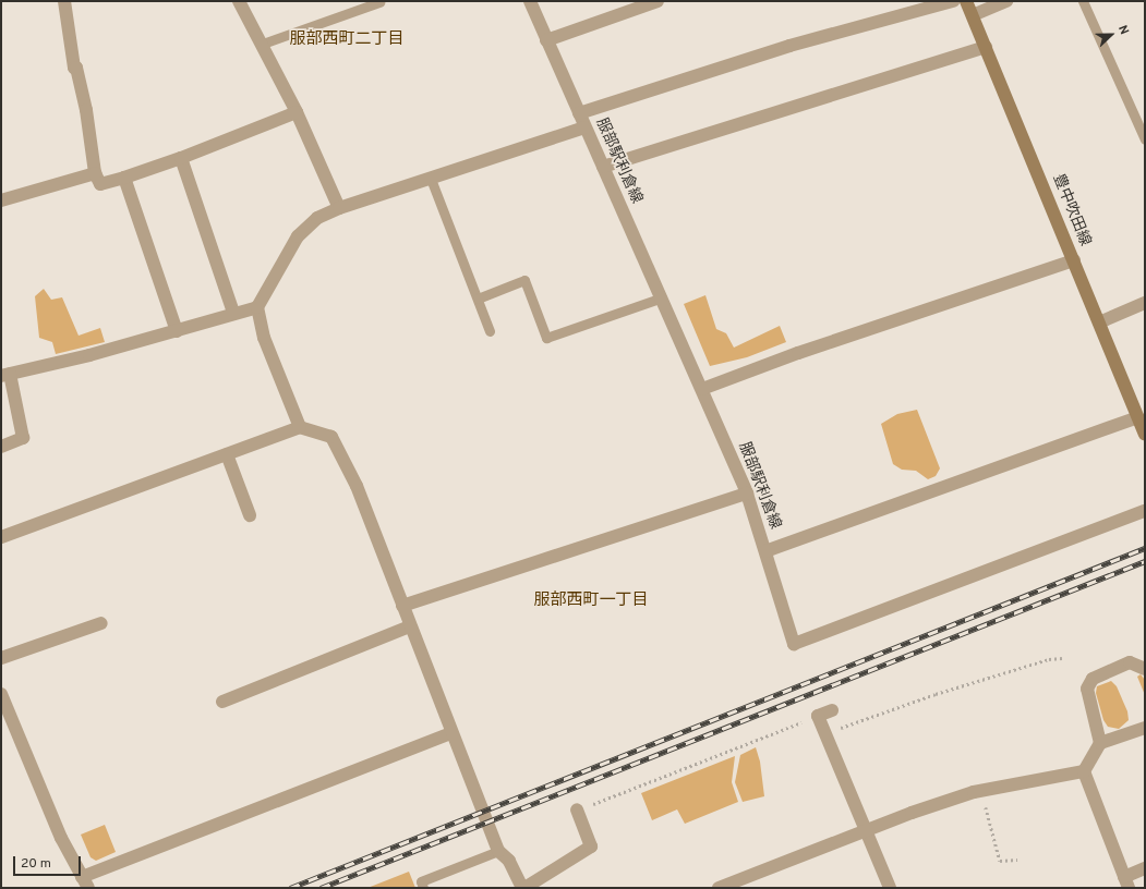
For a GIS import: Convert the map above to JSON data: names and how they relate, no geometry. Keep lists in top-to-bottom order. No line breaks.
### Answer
{"streets":{"main road":["豊中吹田線"],"street":["服部駅利倉線"]},"districts":["服部西町二丁目","服部西町一丁目"],"scale_bar":"20 m","north":"right"}
